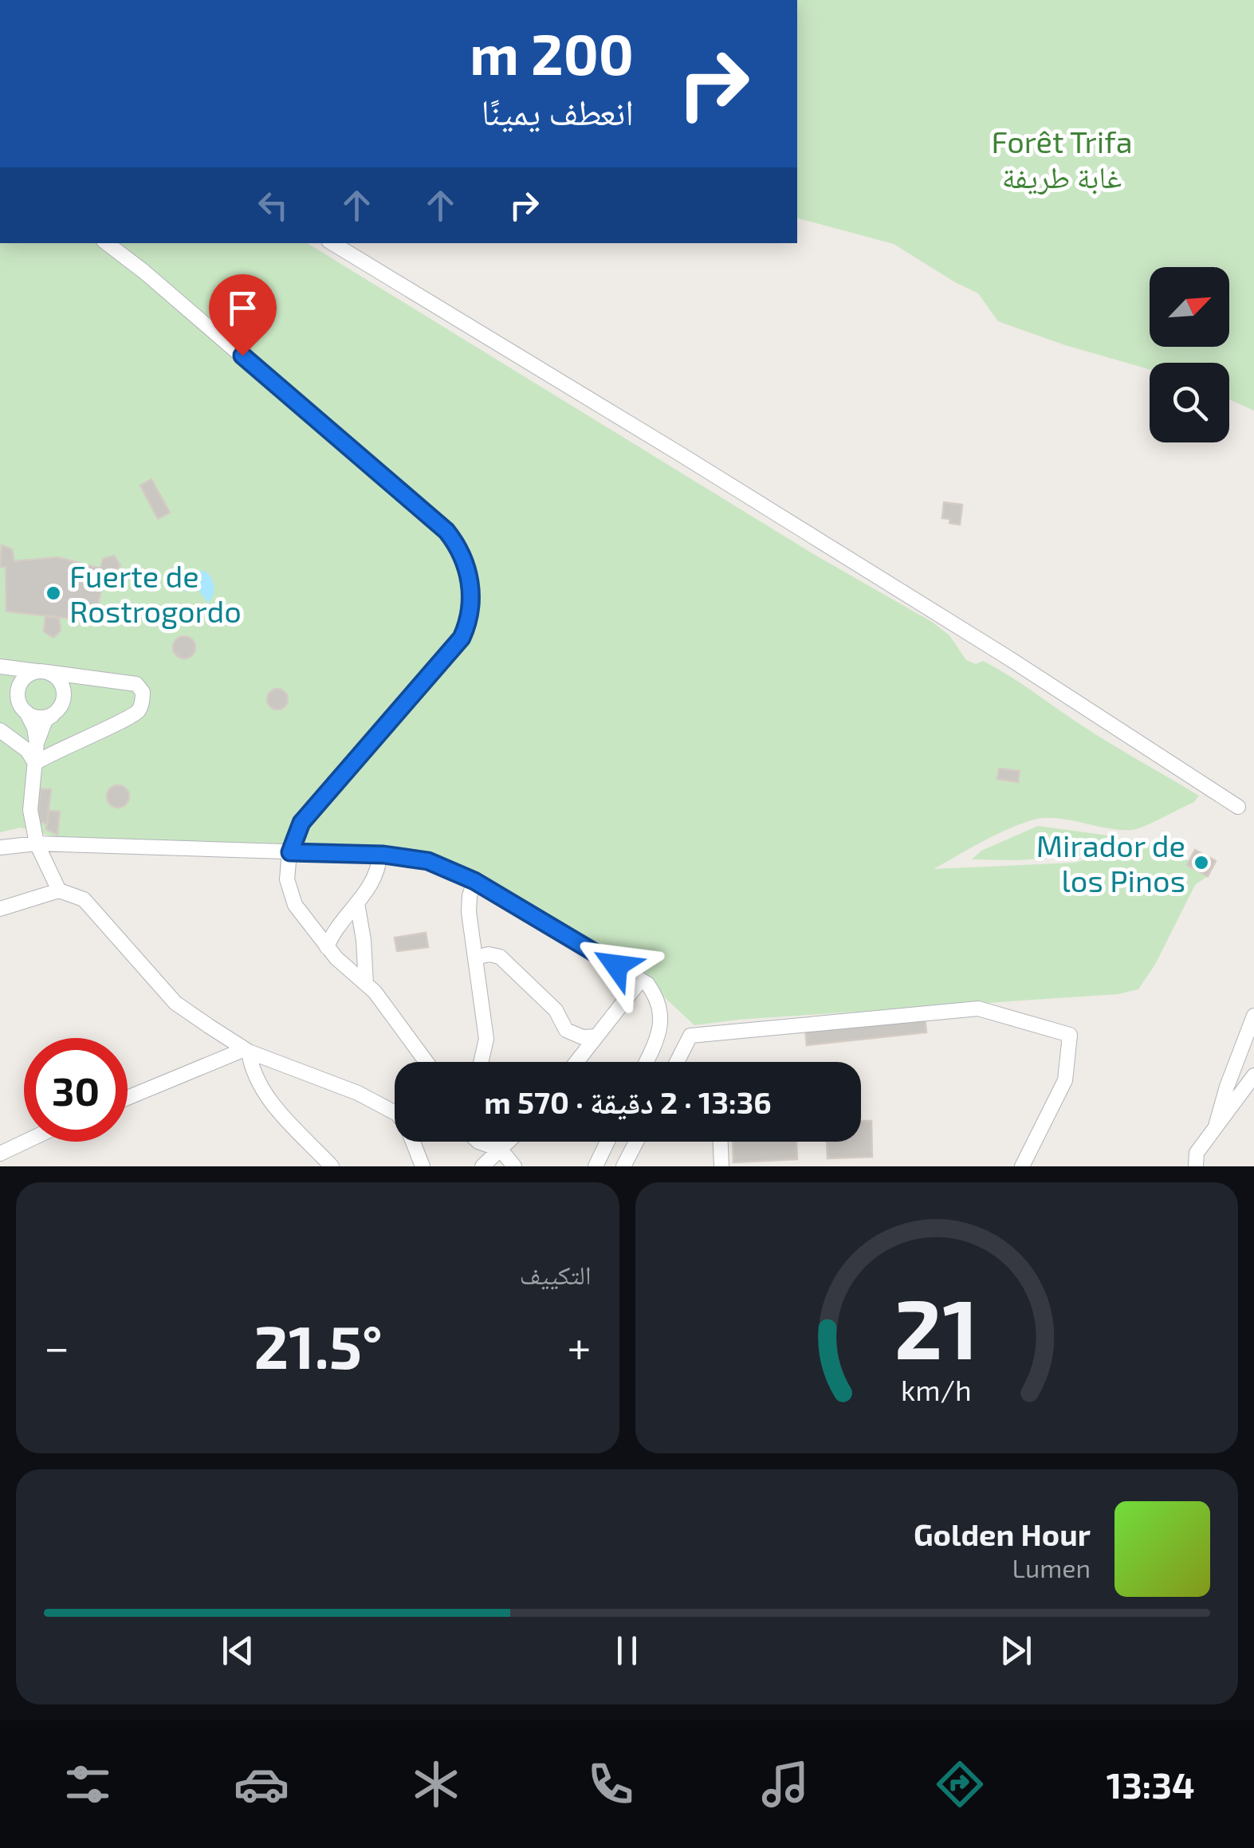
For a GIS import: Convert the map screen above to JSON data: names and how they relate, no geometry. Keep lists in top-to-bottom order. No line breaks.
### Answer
{"parks":["Forêt Trifa غابة طريفة"],"places":["Fuerte de Rostrogordo","Mirador de los Pinos"],"north":"top right","page":{"turn":["200 m","انعطف يمينًا"],"limit":"30","trip":"13:36 · 2 دقيقة · 570 m","tile":"التكييف","heat":["−","21.5°","+"],"song":["Golden Hour","Lumen"],"tabs":"13:34","gauge":["21","km/h"]}}
